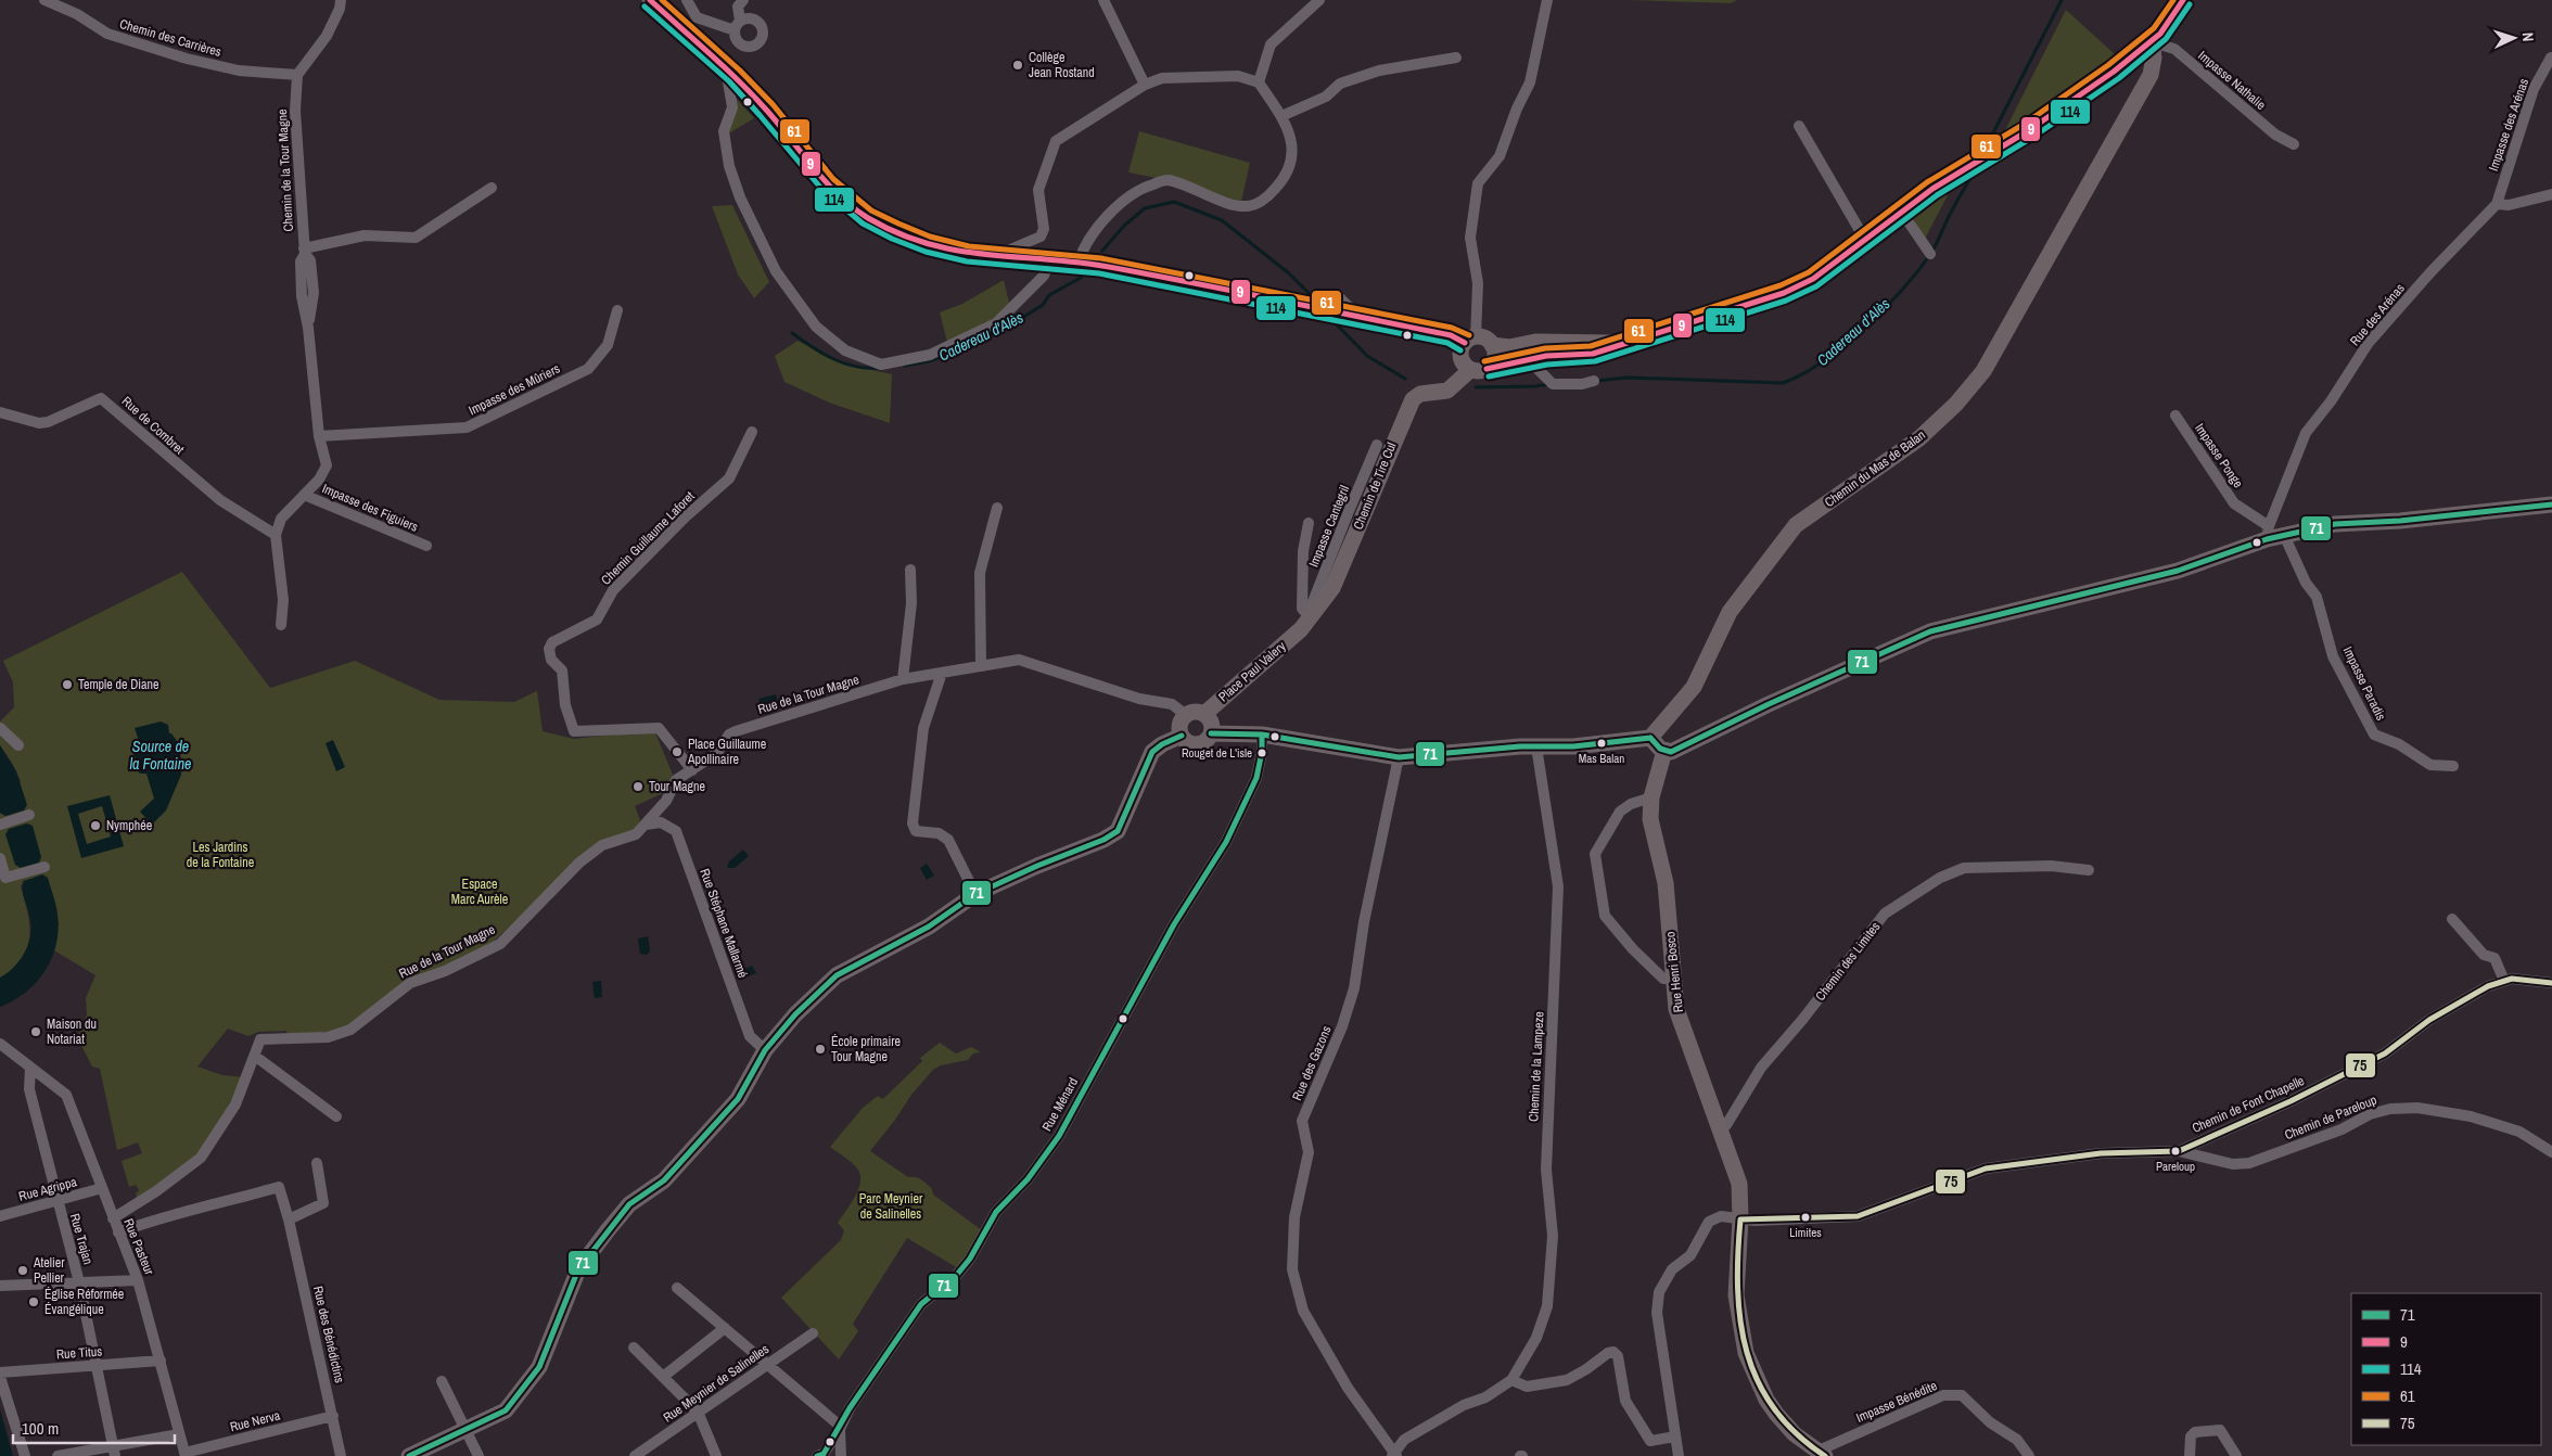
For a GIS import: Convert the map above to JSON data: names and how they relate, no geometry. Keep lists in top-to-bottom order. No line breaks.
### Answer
{"streets":{"street":["Chemin des Carrières","Impasse Nathalie","Impasse des Arénas","Chemin de la Tour Magne","Rue des Arénas","Impasse des Mûriers","Rue de Combret","Impasse Ponge","Chemin du Mas de Balan","Chemin de Tire Cul","Impasse des Figuiers","Impasse Cantegril","Chemin Guillaume Laforet","Place Paul Valery","Impasse Paradis","Rue de la Tour Magne","Rue Stéphane Mallarmé","Chemin des Limites","Rue Henri Bosco","Rue des Gazons","Chemin de la Lampeze","Rue Ménard","Chemin de Font Chapelle","Chemin de Pareloup","Rue Agrippa","Rue Trajan","Rue Pasteur","Rue des Bénédictins","Rue Titus","Rue Meynier de Salinelles","Impasse Bénédite","Rue Nerva"]},"crossings":[["Chemin des Carrières","Chemin de la Tour Magne"],["Impasse Nathalie","Chemin du Mas de Balan"],["Impasse des Arénas","Rue des Arénas"],["Chemin de la Tour Magne","Impasse des Mûriers"],["Chemin de la Tour Magne","Rue de Combret"],["Chemin de la Tour Magne","Impasse des Figuiers"],["Rue des Arénas","Impasse Ponge"],["Chemin de Tire Cul","Impasse Cantegril"],["Chemin de Tire Cul","Place Paul Valery"],["Impasse Cantegril","Place Paul Valery"],["Chemin Guillaume Laforet","Rue de la Tour Magne"],["Place Paul Valery","Rue de la Tour Magne"],["Rue de la Tour Magne","Rue Stéphane Mallarmé"],["Rue de la Tour Magne","Rue Pasteur"],["Chemin des Limites","Rue Henri Bosco"],["Rue Henri Bosco","Chemin de Font Chapelle"],["Chemin de Font Chapelle","Chemin de Pareloup"],["Rue Agrippa","Rue Trajan"],["Rue Agrippa","Rue Pasteur"],["Rue Trajan","Rue Pasteur"],["Rue Trajan","Rue Titus"],["Rue Pasteur","Rue des Bénédictins"],["Rue Pasteur","Rue Titus"],["Rue Pasteur","Rue Nerva"],["Rue des Bénédictins","Rue Nerva"]],"water":["Cadereau d'Alès","Source de la Fontaine"],"parks":["Les Jardins de la Fontaine","Espace Marc Aurèle","Parc Meynier de Salinelles"],"places":["Collège Jean Rostand","Temple de Diane","Mas Balan","Place Guillaume Apollinaire","Rouget de L'isle","Tour Magne","Nymphée","Maison du Notariat","École primaire Tour Magne","Pareloup","Limites","Atelier Pellier","Église Réformée Évangélique"],"lines":["transit line 9","transit line 61","transit line 114","transit line 71","transit line 75"],"legend":["71","9","114","61","75"],"scale_bar":"100 m","north":"right"}
